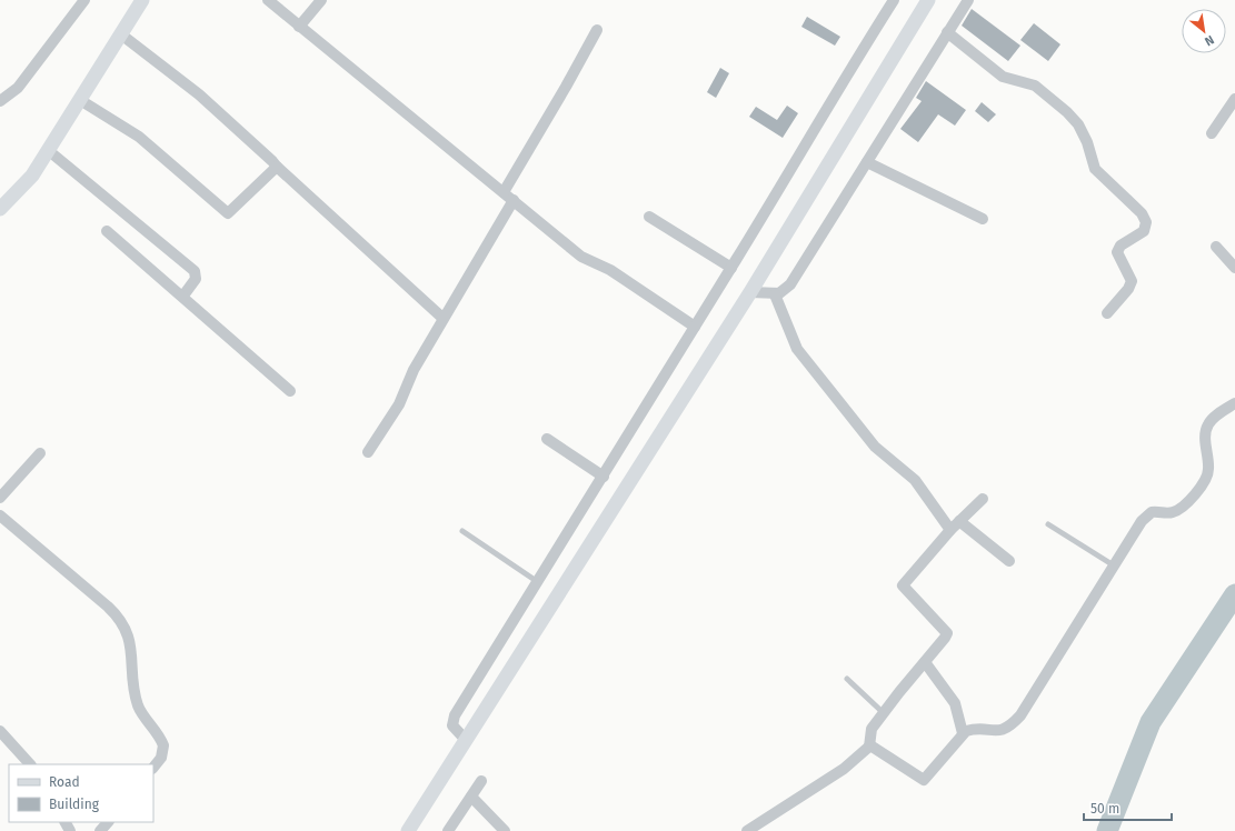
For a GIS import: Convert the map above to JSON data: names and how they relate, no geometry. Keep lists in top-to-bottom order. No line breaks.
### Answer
{"legend":["Road","Building"],"scale_bar":"50 m","north":"bottom right"}
